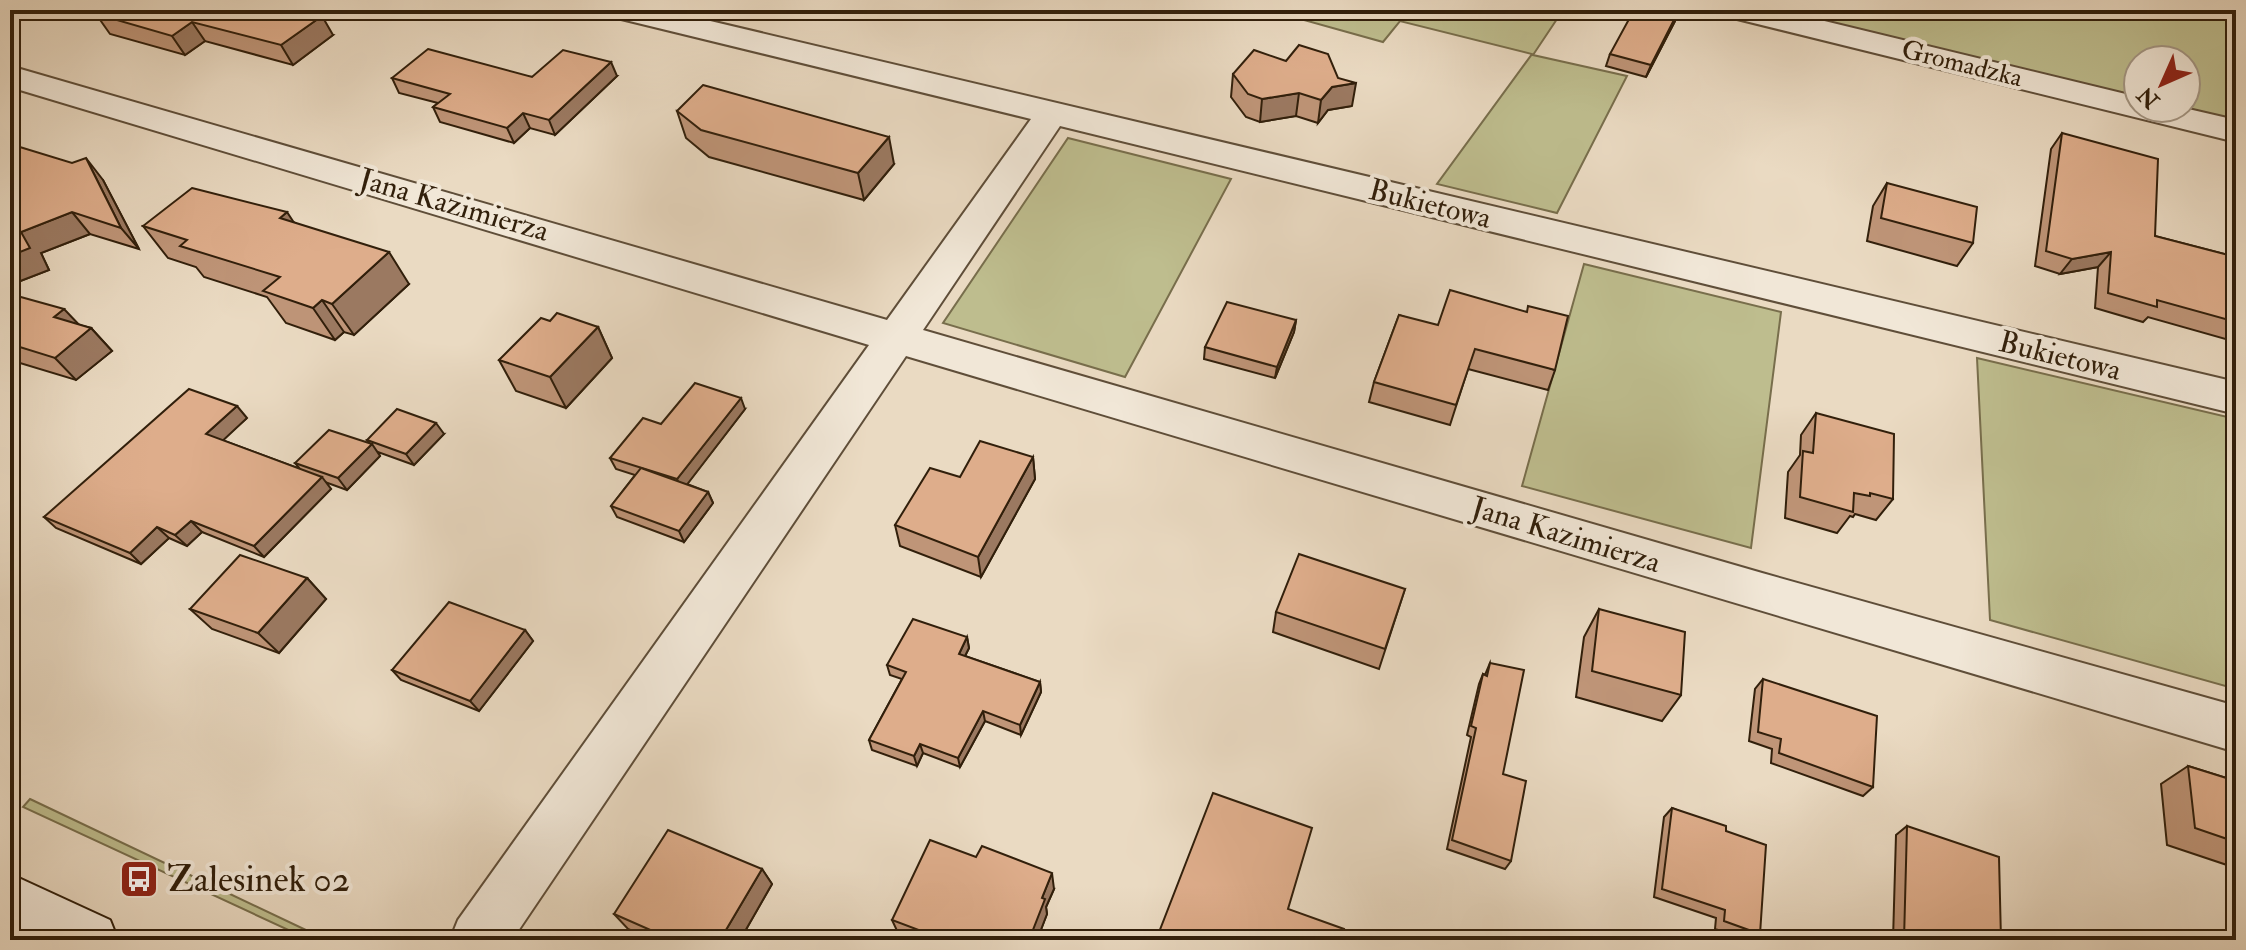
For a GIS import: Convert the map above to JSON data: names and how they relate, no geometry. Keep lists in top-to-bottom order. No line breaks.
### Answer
{"streets":{"street":["Gromadzka","Bukietowa","Jana Kazimierza"]},"places":{"bus stop":["Zalesinek 02"]},"north":"bottom left"}
